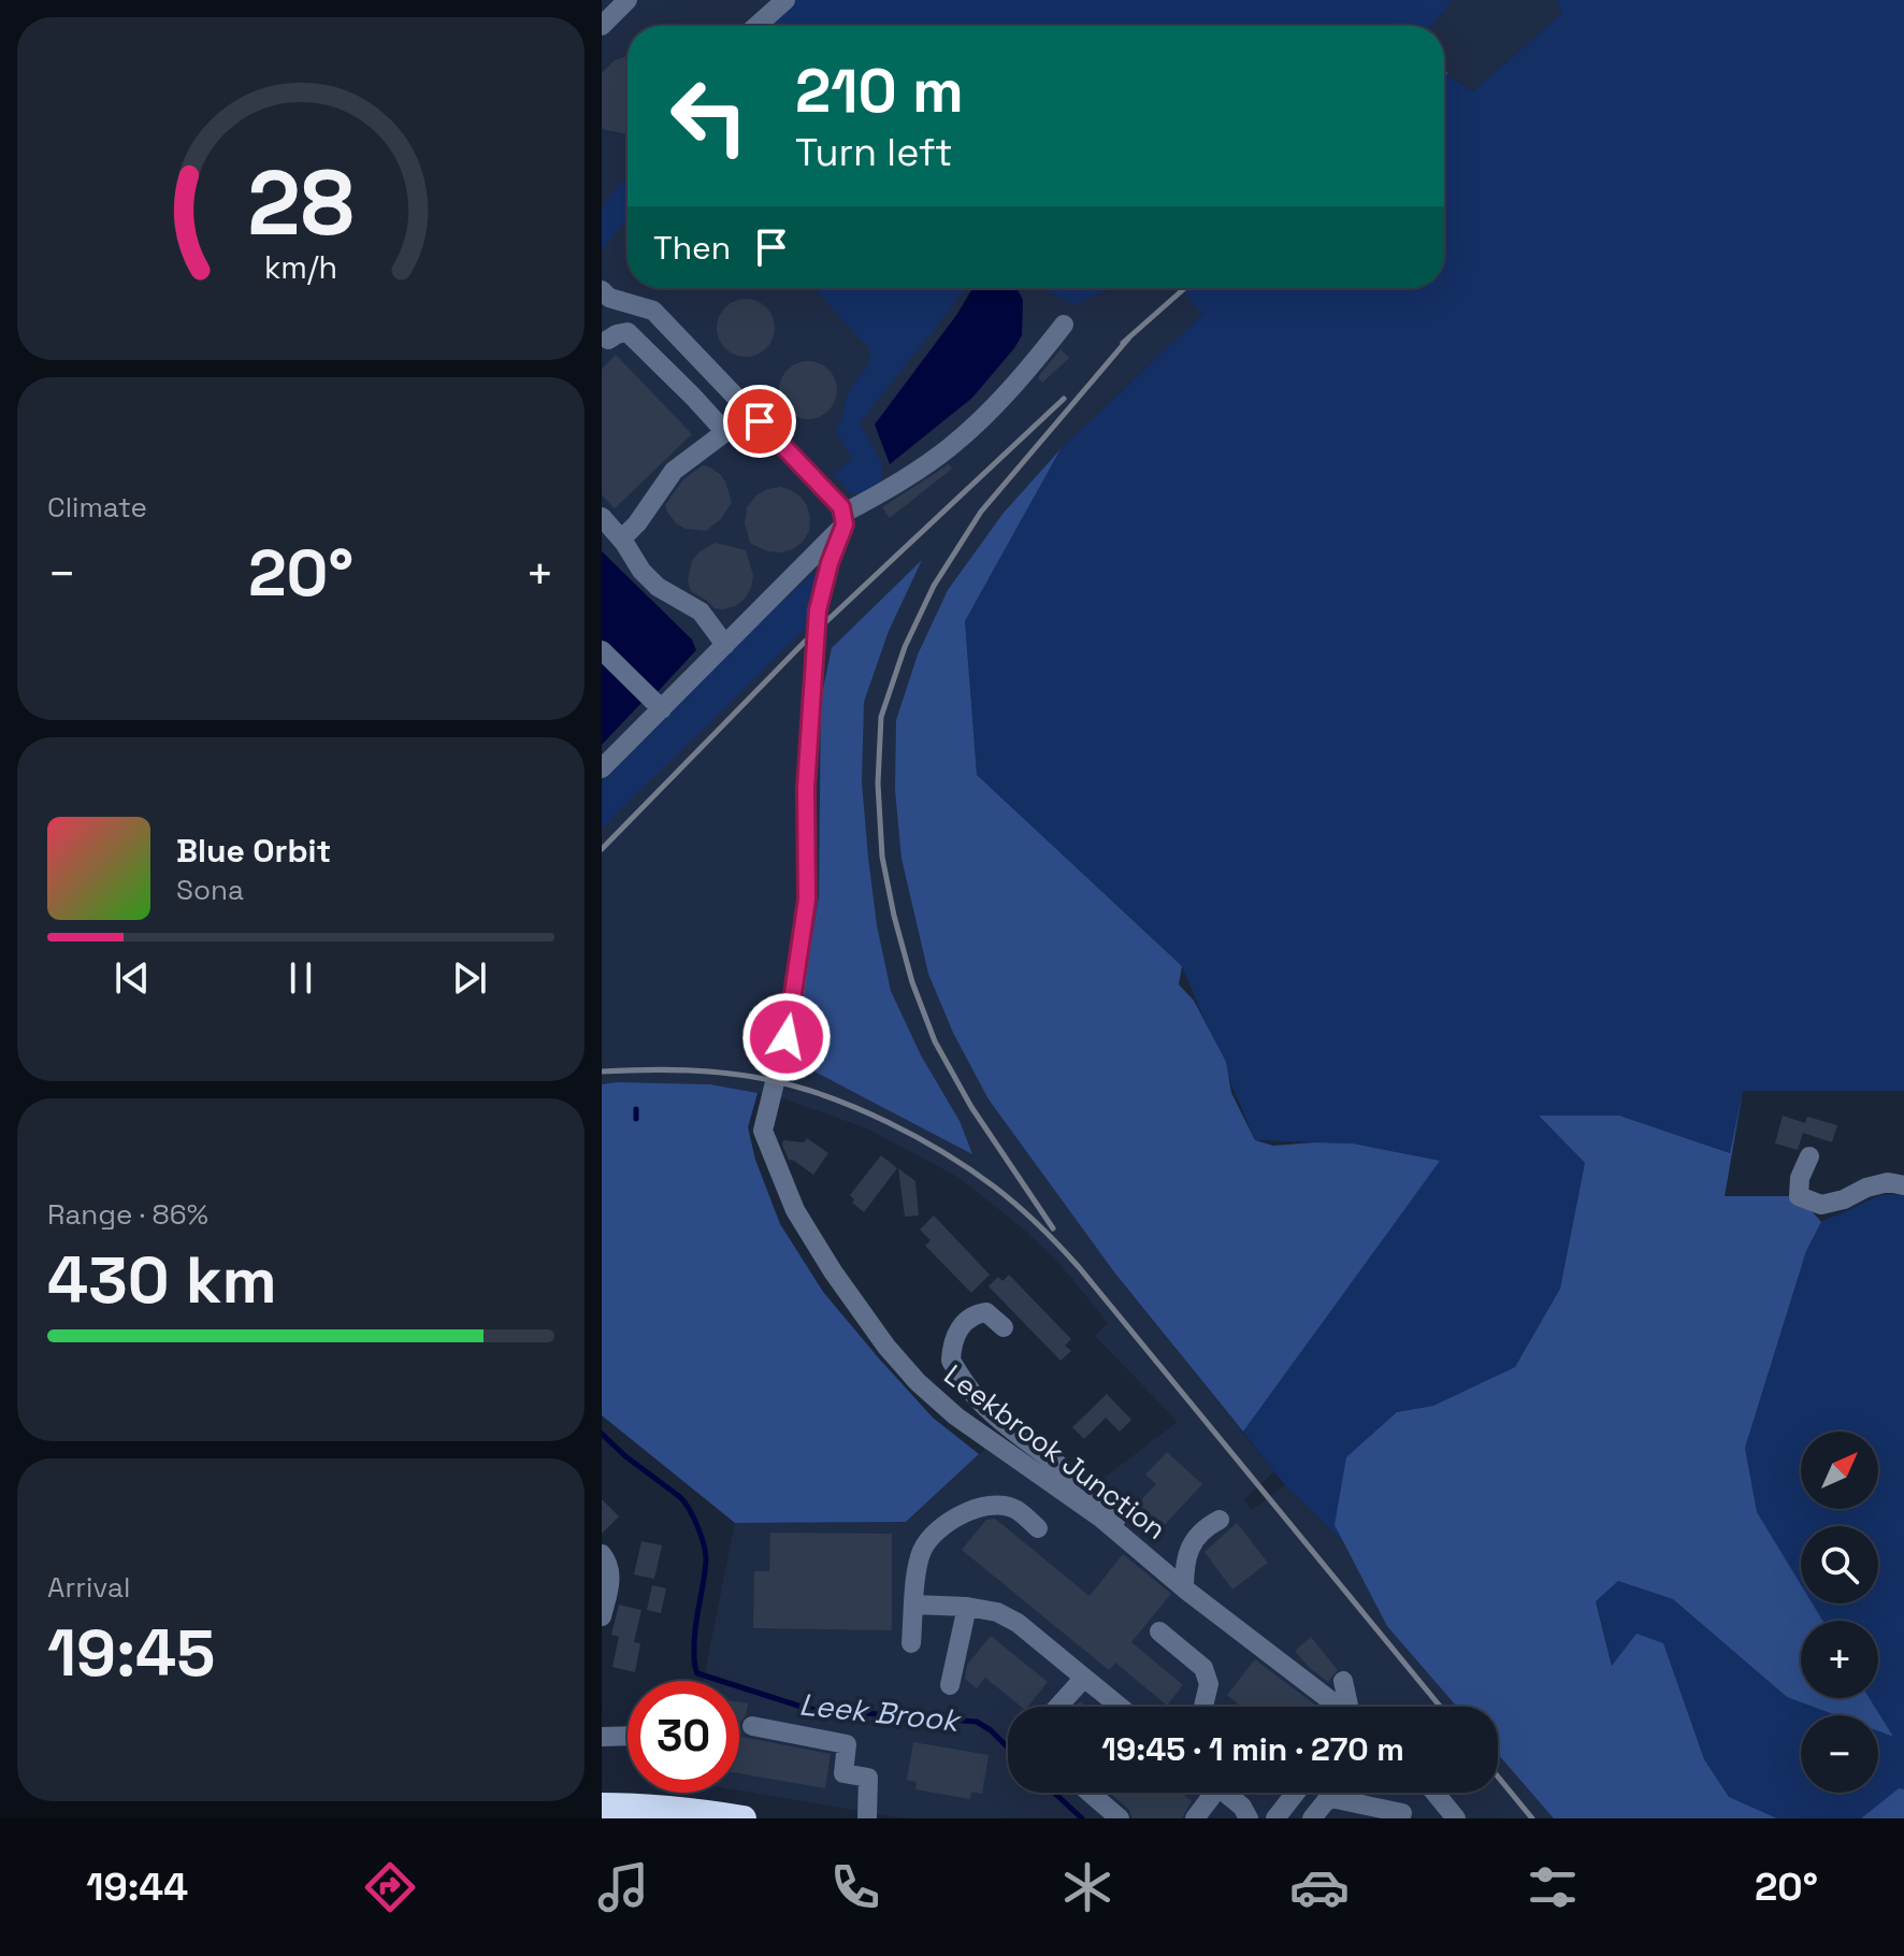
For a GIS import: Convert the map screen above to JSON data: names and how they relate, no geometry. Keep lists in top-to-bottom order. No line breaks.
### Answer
{"streets":{"street":["Leekbrook Junction"]},"water":["Leek Brook"],"north":"top right","page":{"turn":["210 m","Turn left"],"then":"Then","tile":["Climate",["Range · 86%","430 km"],["Arrival","19:45"]],"heat":["−","20°","+"],"song":["Blue Orbit","Sona"],"map_buttons":["+","−"],"limit":"30","trip":"19:45 · 1 min · 270 m","tabs":["19:44","20°"],"gauge":["28","km/h"]}}
